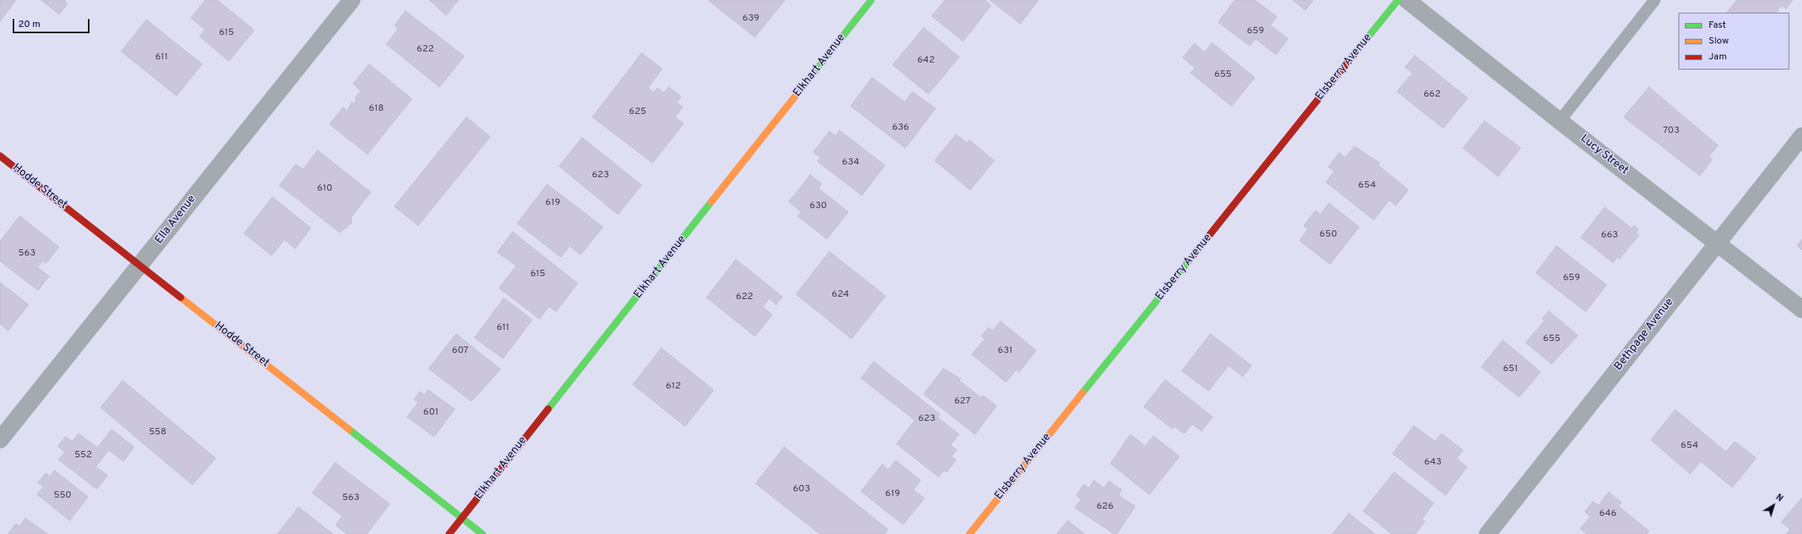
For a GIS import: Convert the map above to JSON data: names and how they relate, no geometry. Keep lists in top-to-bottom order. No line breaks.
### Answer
{"streets":{"street":["Elkhart Avenue","Elsberry Avenue","Lucy Street","Hodde Street","Ella Avenue","Bethpage Avenue"]},"crossings":[["Elkhart Avenue","Hodde Street"],["Lucy Street","Bethpage Avenue"],["Hodde Street","Ella Avenue"]],"house_numbers":["639","659","615","622","611","642","655","662","618","625","636","703","634","623","654","610","619","630","650","663","563","615","659","624","622","611","655","607","631","651","612","627","601","623","558","654","552","643","603","619","550","563","626","646"],"legend":["Fast","Slow","Jam"],"scale_bar":"20 m","north":"top right"}
